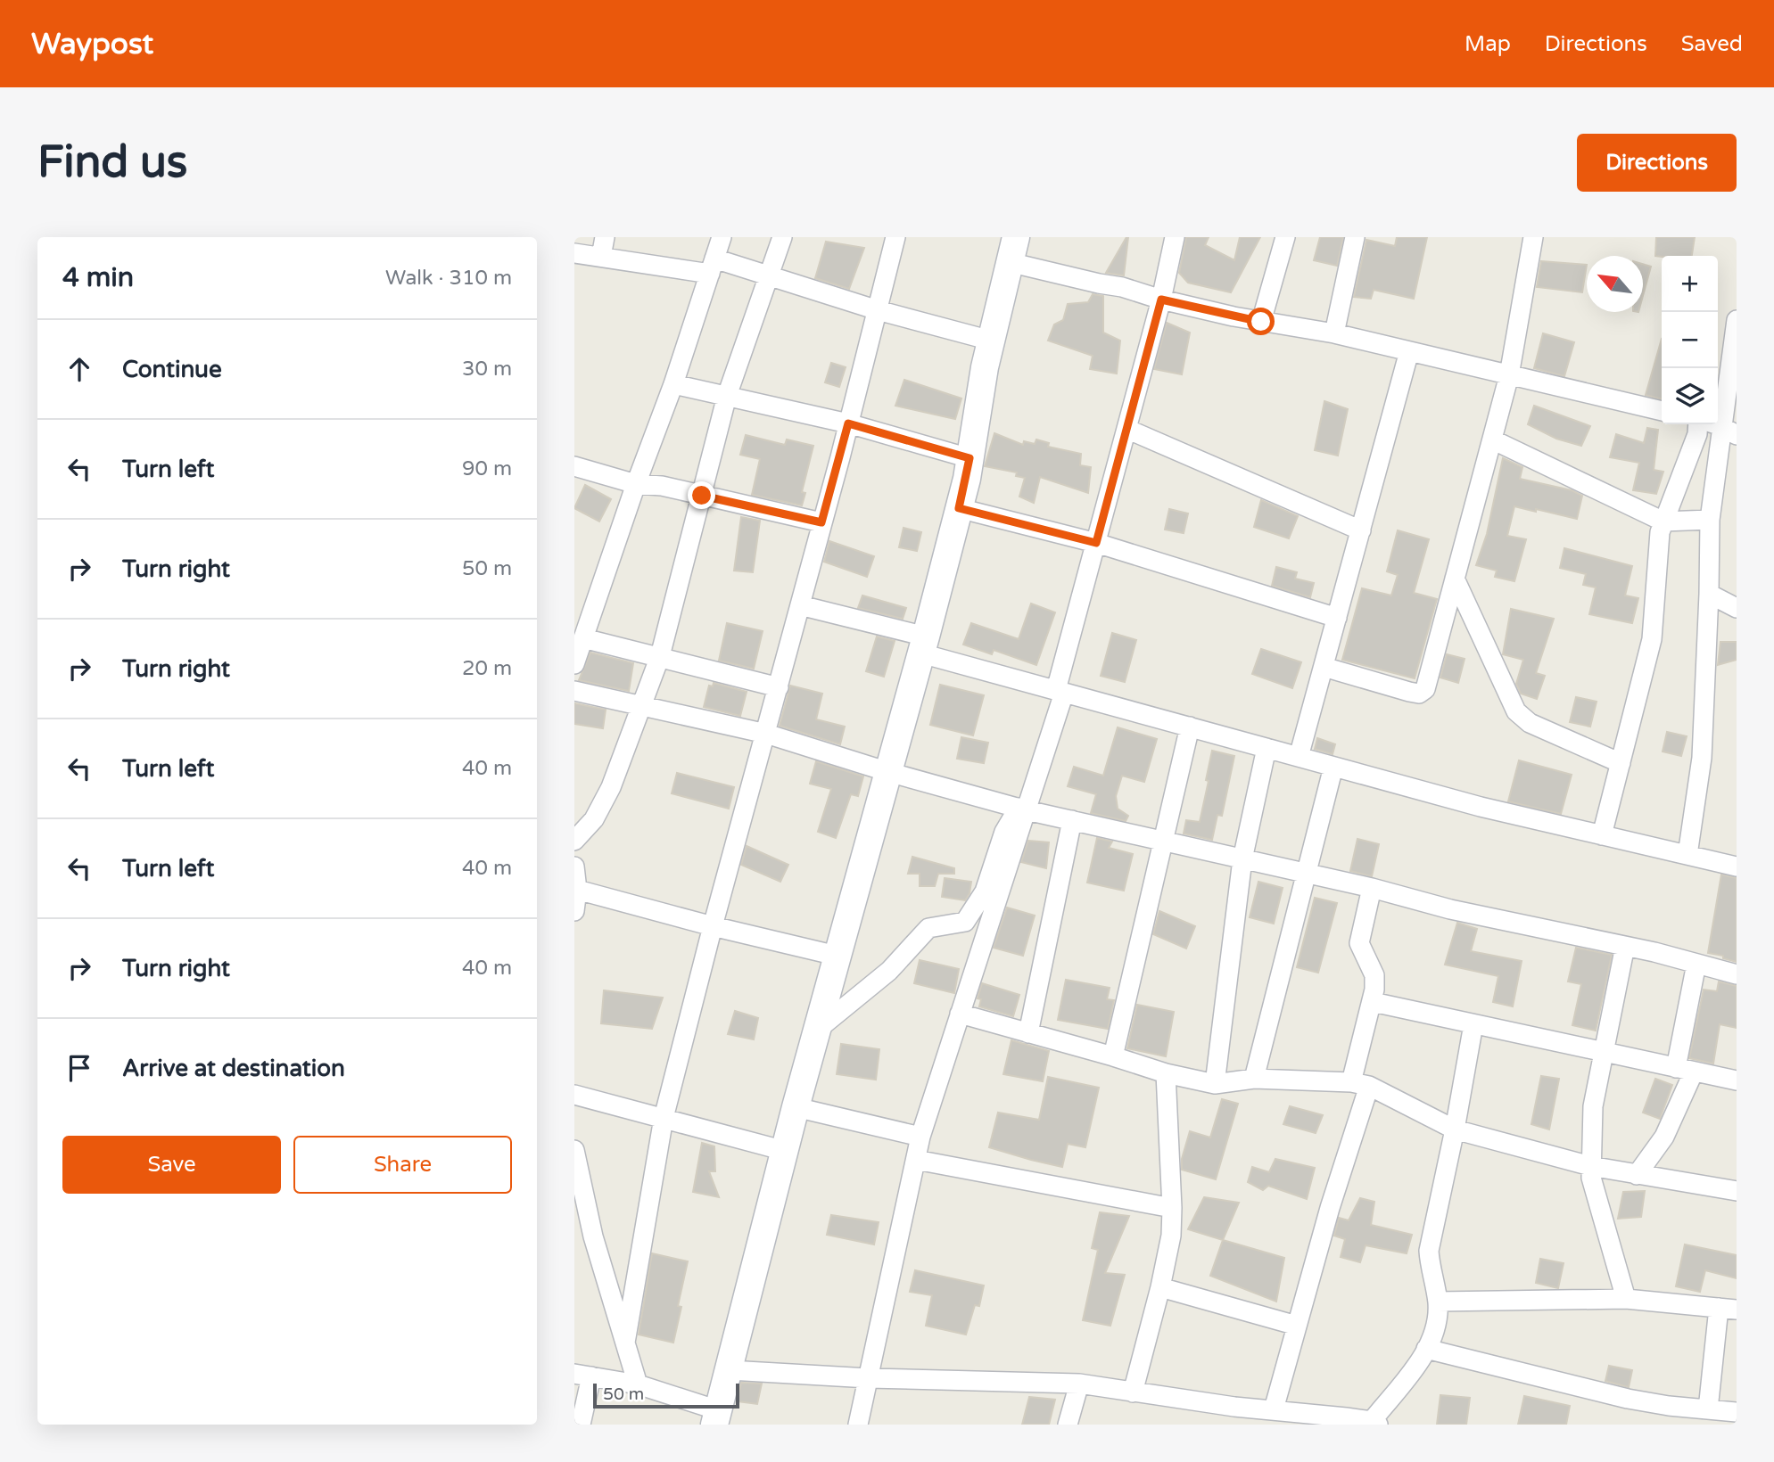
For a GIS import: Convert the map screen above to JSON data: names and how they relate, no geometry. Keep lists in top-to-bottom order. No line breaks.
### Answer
{"scale_bar":"50 m","north":"top left","page":{"header":"Waypost","nav":["Map","Directions","Saved"],"buttons":["Directions",["Save","Share"]],"title":"Find us","heading":["4 min","Walk · 310 m"],"map_buttons":["+","−"],"list":[["Continue","30 m"],["Turn left","90 m"],["Turn right","50 m"],["Turn right","20 m"],["Turn left","40 m"],["Turn left","40 m"],["Turn right","40 m"],"Arrive at destination"],"scale":"50 m"}}
